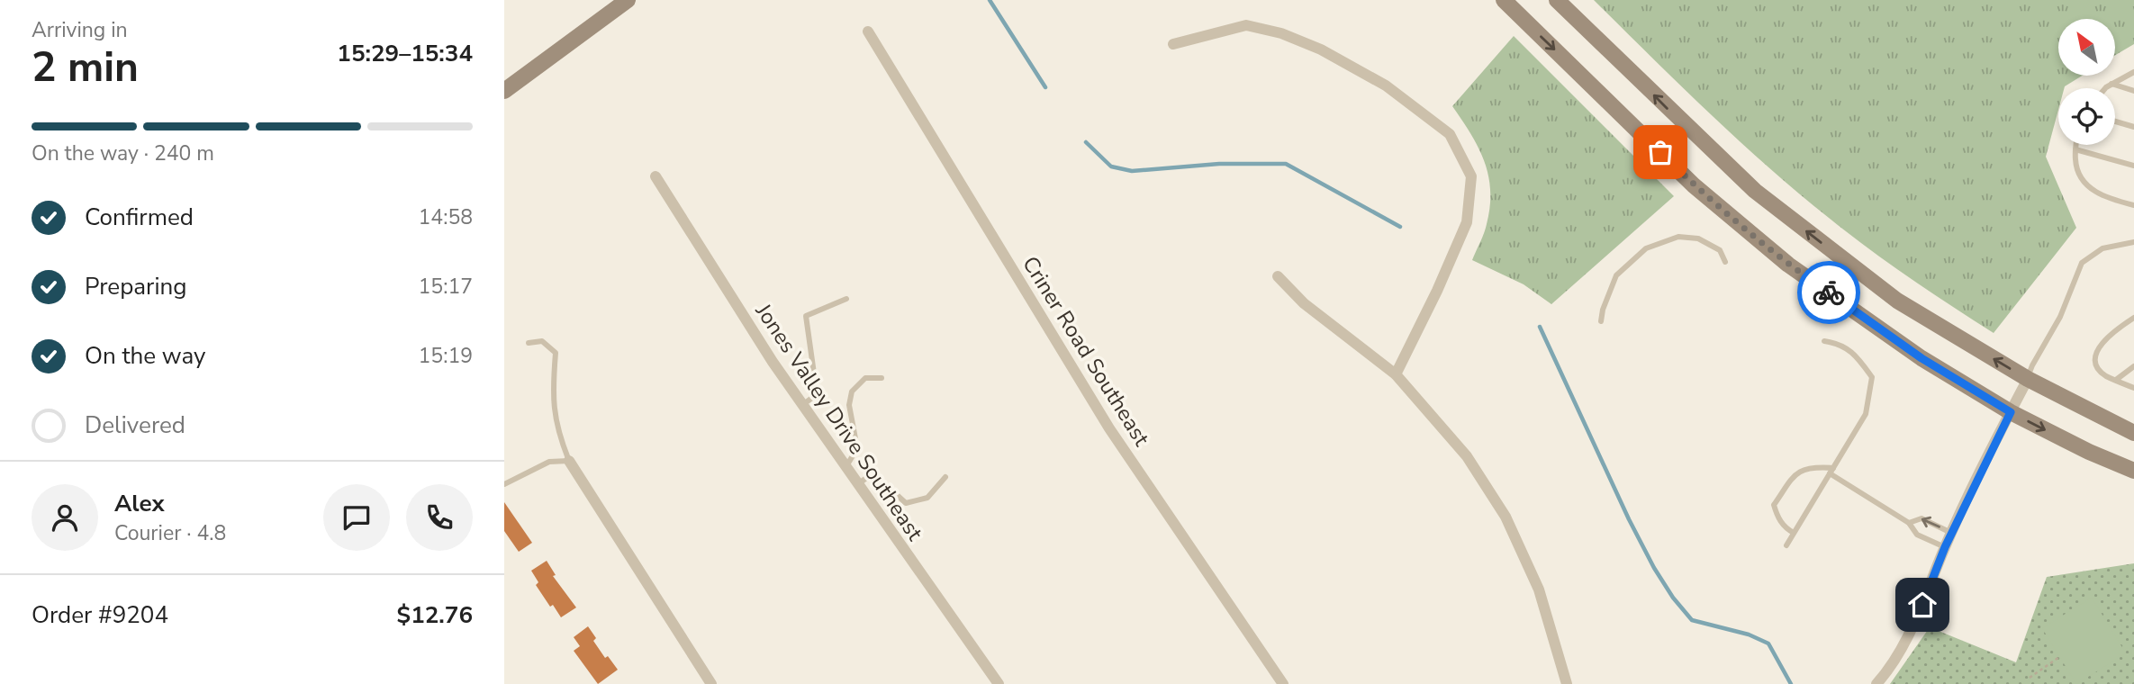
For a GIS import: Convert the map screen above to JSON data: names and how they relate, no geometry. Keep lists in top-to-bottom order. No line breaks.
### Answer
{"streets":{"street":["Criner Road Southeast","Jones Valley Drive Southeast"]},"north":"top left","page":{"heading":["2 min","Arriving in","15:29–15:34"],"panel":["Alex","Courier · 4.8","Order #9204","$12.76"],"bar":"On the way · 240 m","list":[["Confirmed","14:58"],["Preparing","15:17"],["On the way","15:19"],"Delivered"]}}
